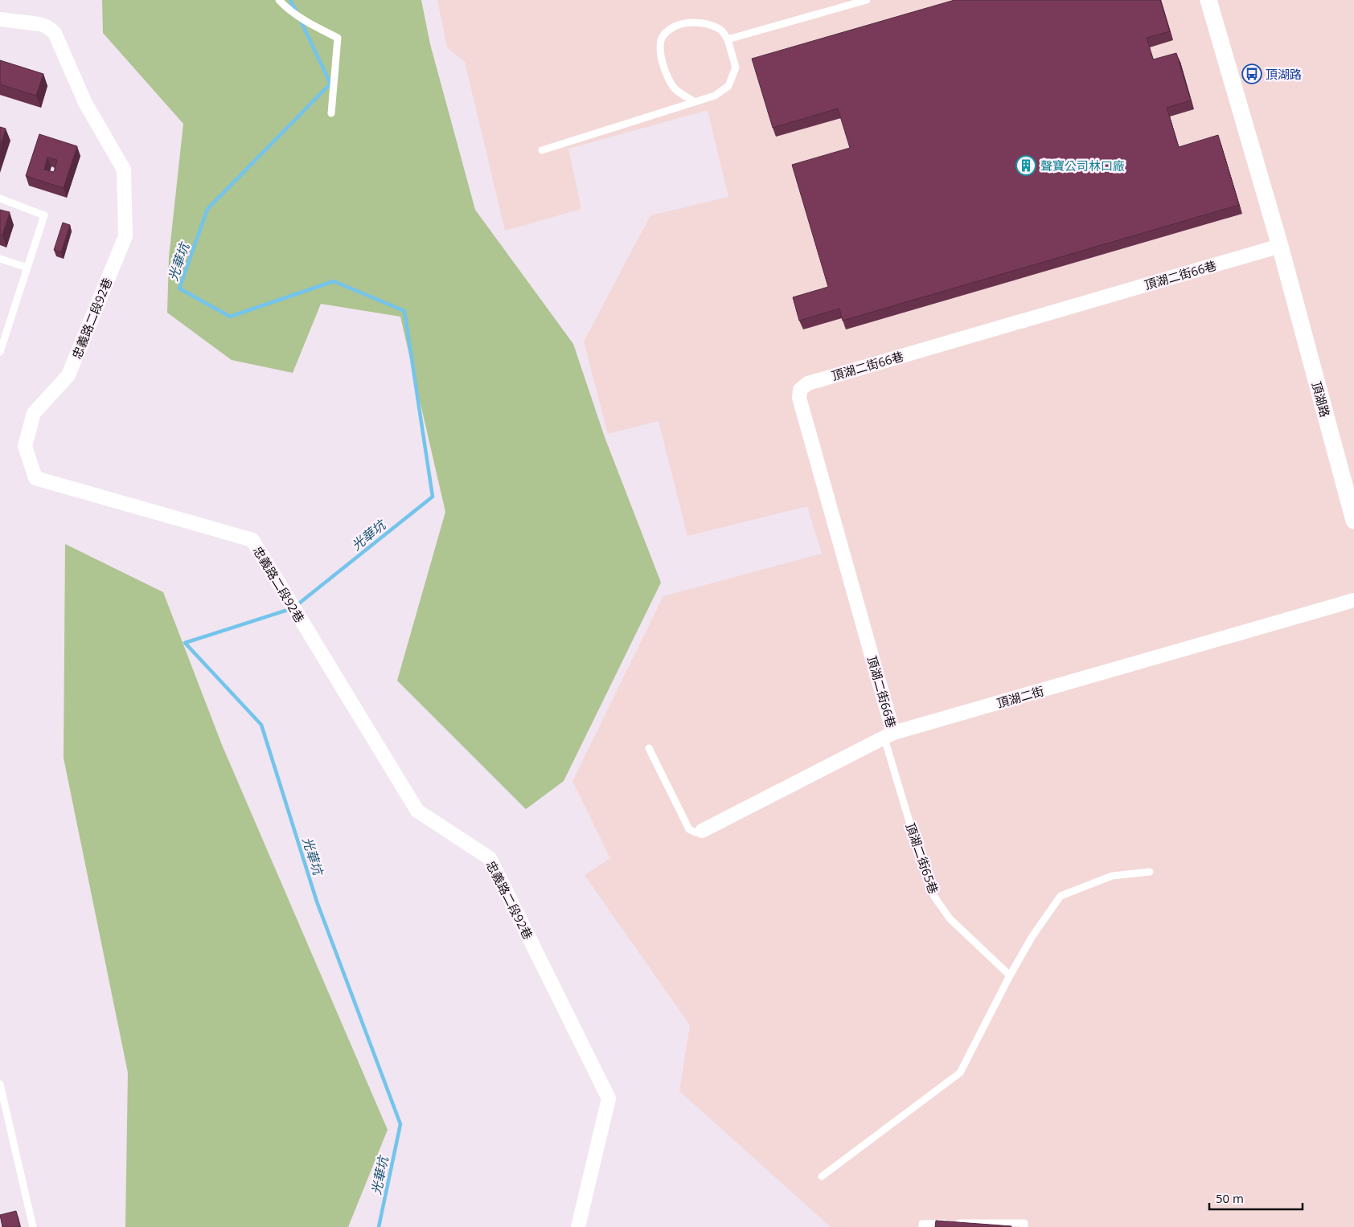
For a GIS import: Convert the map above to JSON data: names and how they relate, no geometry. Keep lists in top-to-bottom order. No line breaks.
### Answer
{"streets":{"street":["頂湖二街66巷","忠義路二段92巷","頂湖路","頂湖二街"],"lane":["頂湖二街65巷"]},"crossings":[["頂湖二街66巷","頂湖路"],["頂湖二街66巷","頂湖二街"],["頂湖二街66巷","頂湖二街65巷"],["頂湖二街","頂湖二街65巷"]],"water":["光華坑"],"places":{"bus stop":["頂湖路"],"building":["聲寶公司林口廠"]},"scale_bar":"50 m"}
